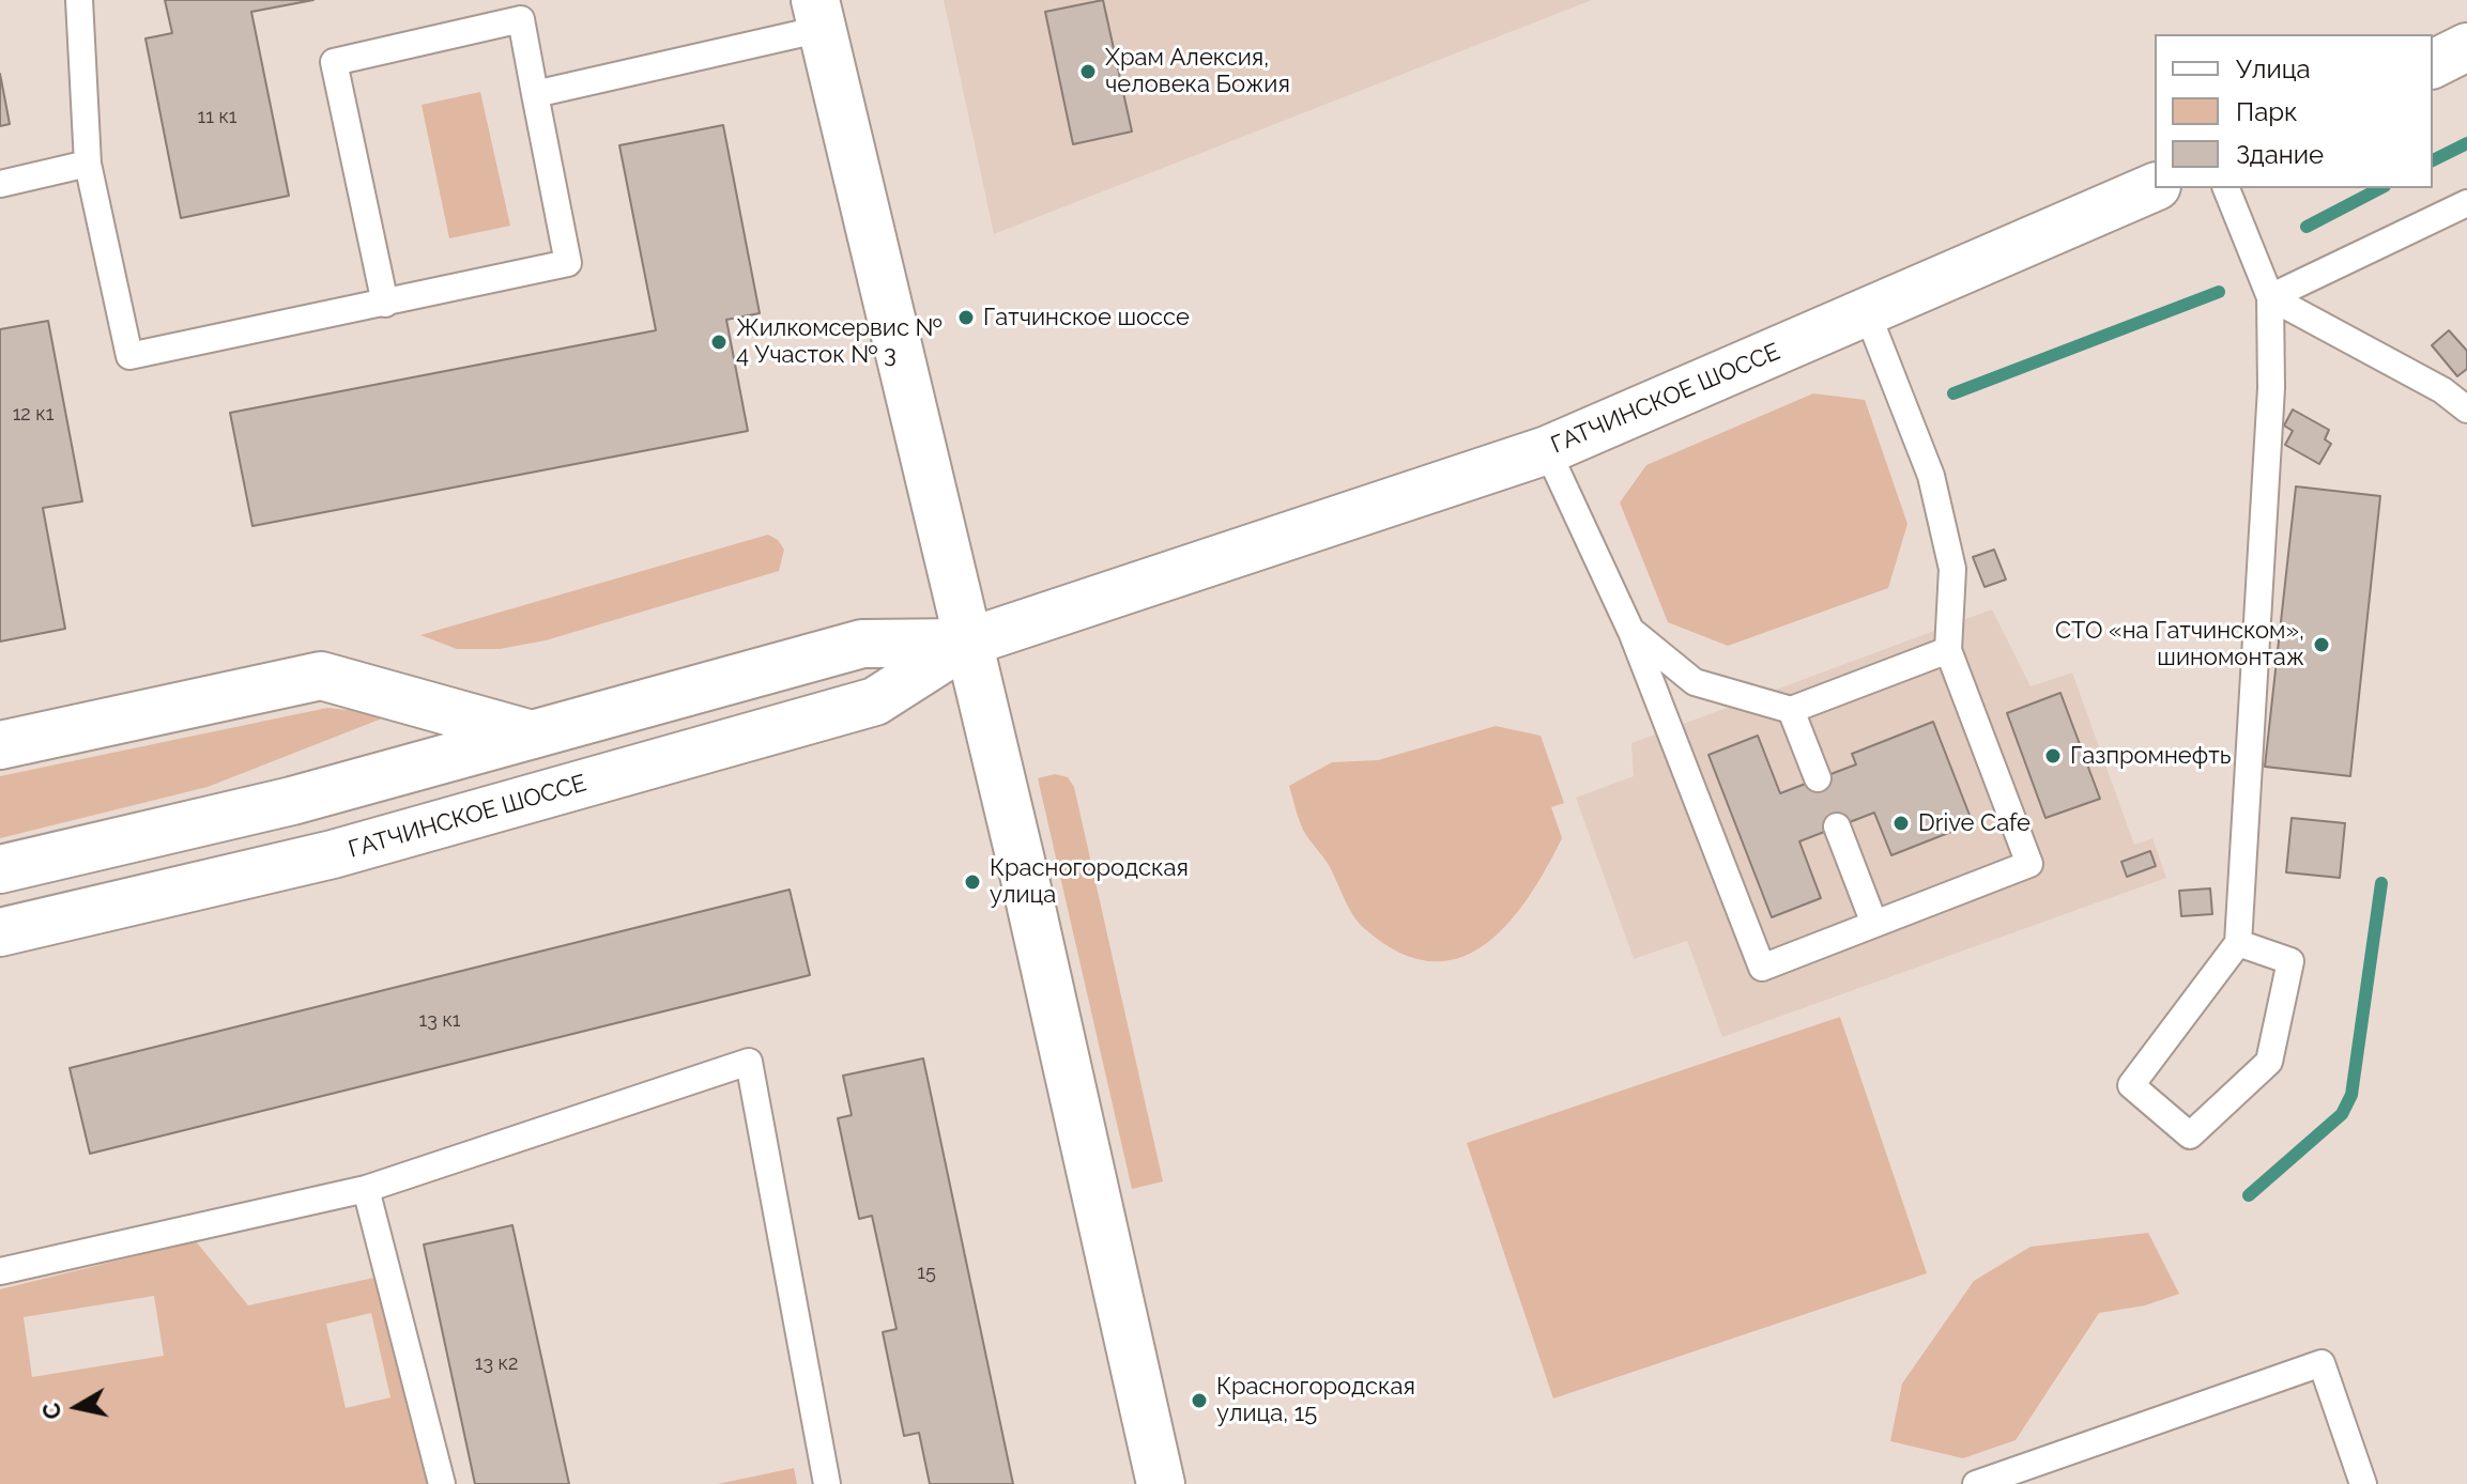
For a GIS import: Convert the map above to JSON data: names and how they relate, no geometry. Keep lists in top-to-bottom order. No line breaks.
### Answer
{"streets":{"main road":["ГАТЧИНСКОЕ ШОССЕ"]},"places":["Храм Алексия, человека Божия","Гатчинское шоссе","Жилкомсервис № 4 Участок № 3","СТО «на Гатчинском», шиномонтаж","Газпромнефть","Drive Cafe","Красногородская улица","Красногородская улица, 15"],"house_numbers":["11 к1","12 к1","13 к1","15","13 к2"],"legend":["Улица","Парк","Здание"],"north":"left"}
